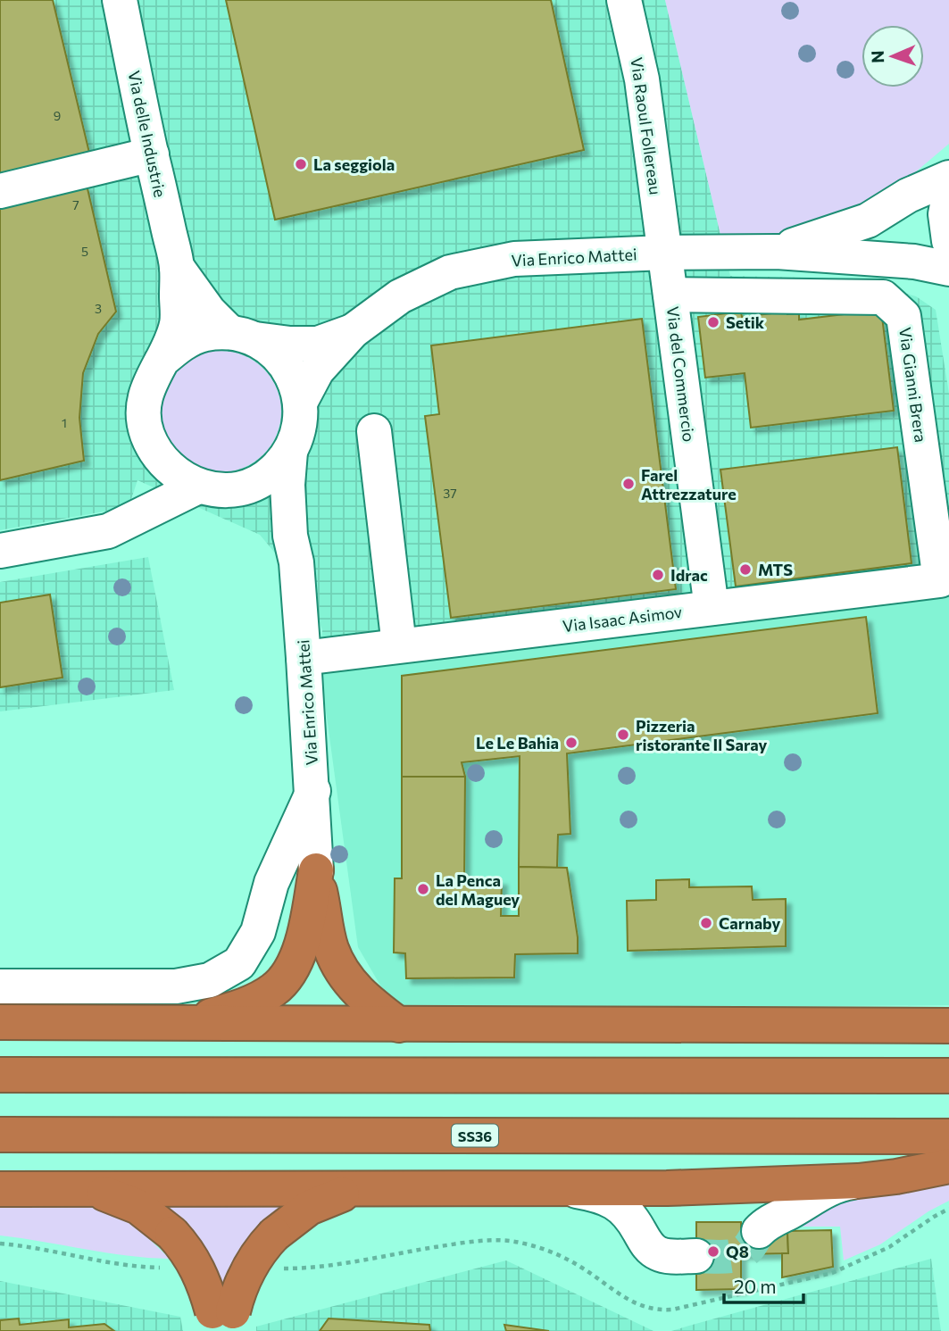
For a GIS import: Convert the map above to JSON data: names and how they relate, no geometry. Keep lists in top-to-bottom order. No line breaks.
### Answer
{"streets":{"highway":["SS36"],"street":["Via Raoul Follereau","Via delle Industrie","Via Enrico Mattei","Via del Commercio","Via Gianni Brera","Via Isaac Asimov"]},"crossings":[["Via Raoul Follereau","Via Enrico Mattei"],["Via Raoul Follereau","Via del Commercio"],["Via delle Industrie","Via Enrico Mattei"],["Via Enrico Mattei","Via del Commercio"],["Via Enrico Mattei","Via Isaac Asimov"],["Via del Commercio","Via Gianni Brera"],["Via del Commercio","Via Isaac Asimov"],["Via Gianni Brera","Via Isaac Asimov"]],"places":["La seggiola","Setik","Farel Attrezzature","MTS","Idrac","Pizzeria ristorante Il Saray","Le Le Bahia","La Penca del Maguey","Carnaby","Q8"],"house_numbers":["9","7","5","3","1","37"],"scale_bar":"20 m","north":"left"}
